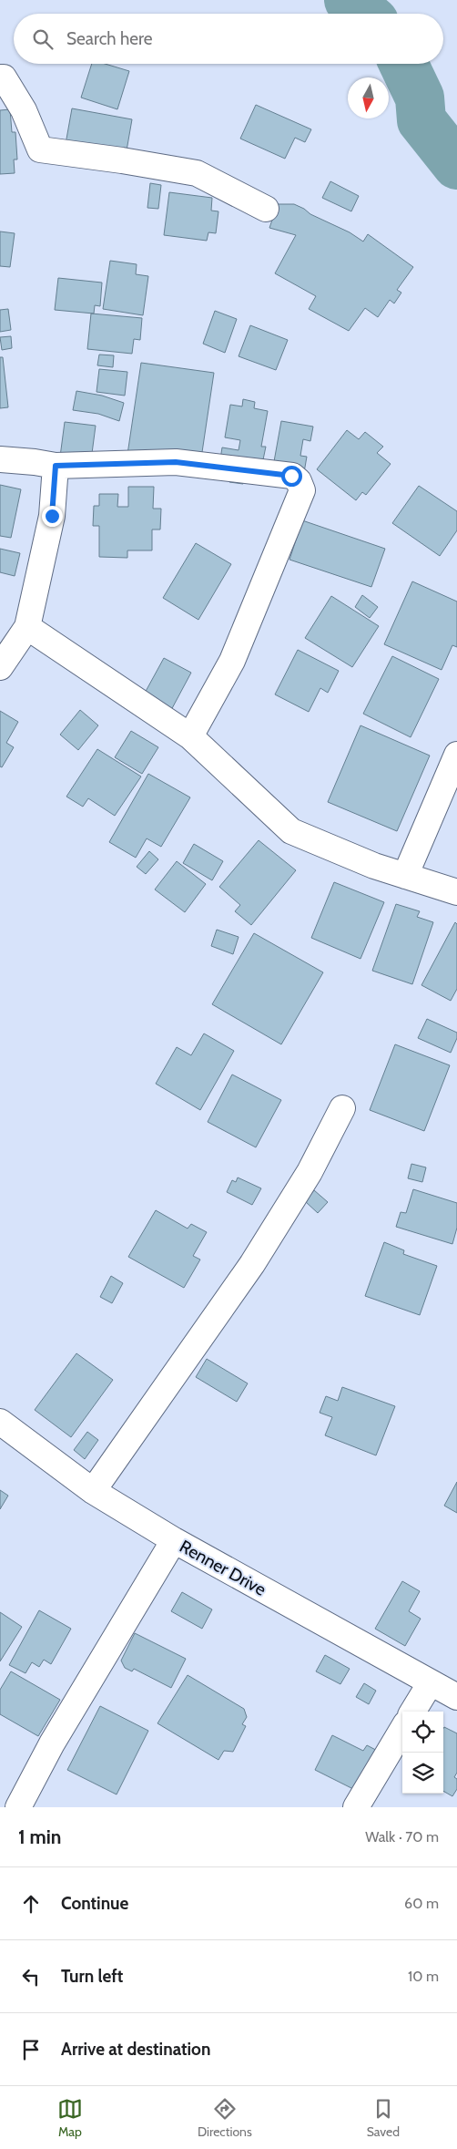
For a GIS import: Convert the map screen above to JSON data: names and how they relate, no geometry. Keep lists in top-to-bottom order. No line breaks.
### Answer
{"streets":{"street":["Renner Drive"]},"north":"bottom","page":{"search":"Search here","heading":["1 min","Walk · 70 m"],"list":[["Continue","60 m"],["Turn left","10 m"],"Arrive at destination"],"nav":["Map","Directions","Saved"]}}
